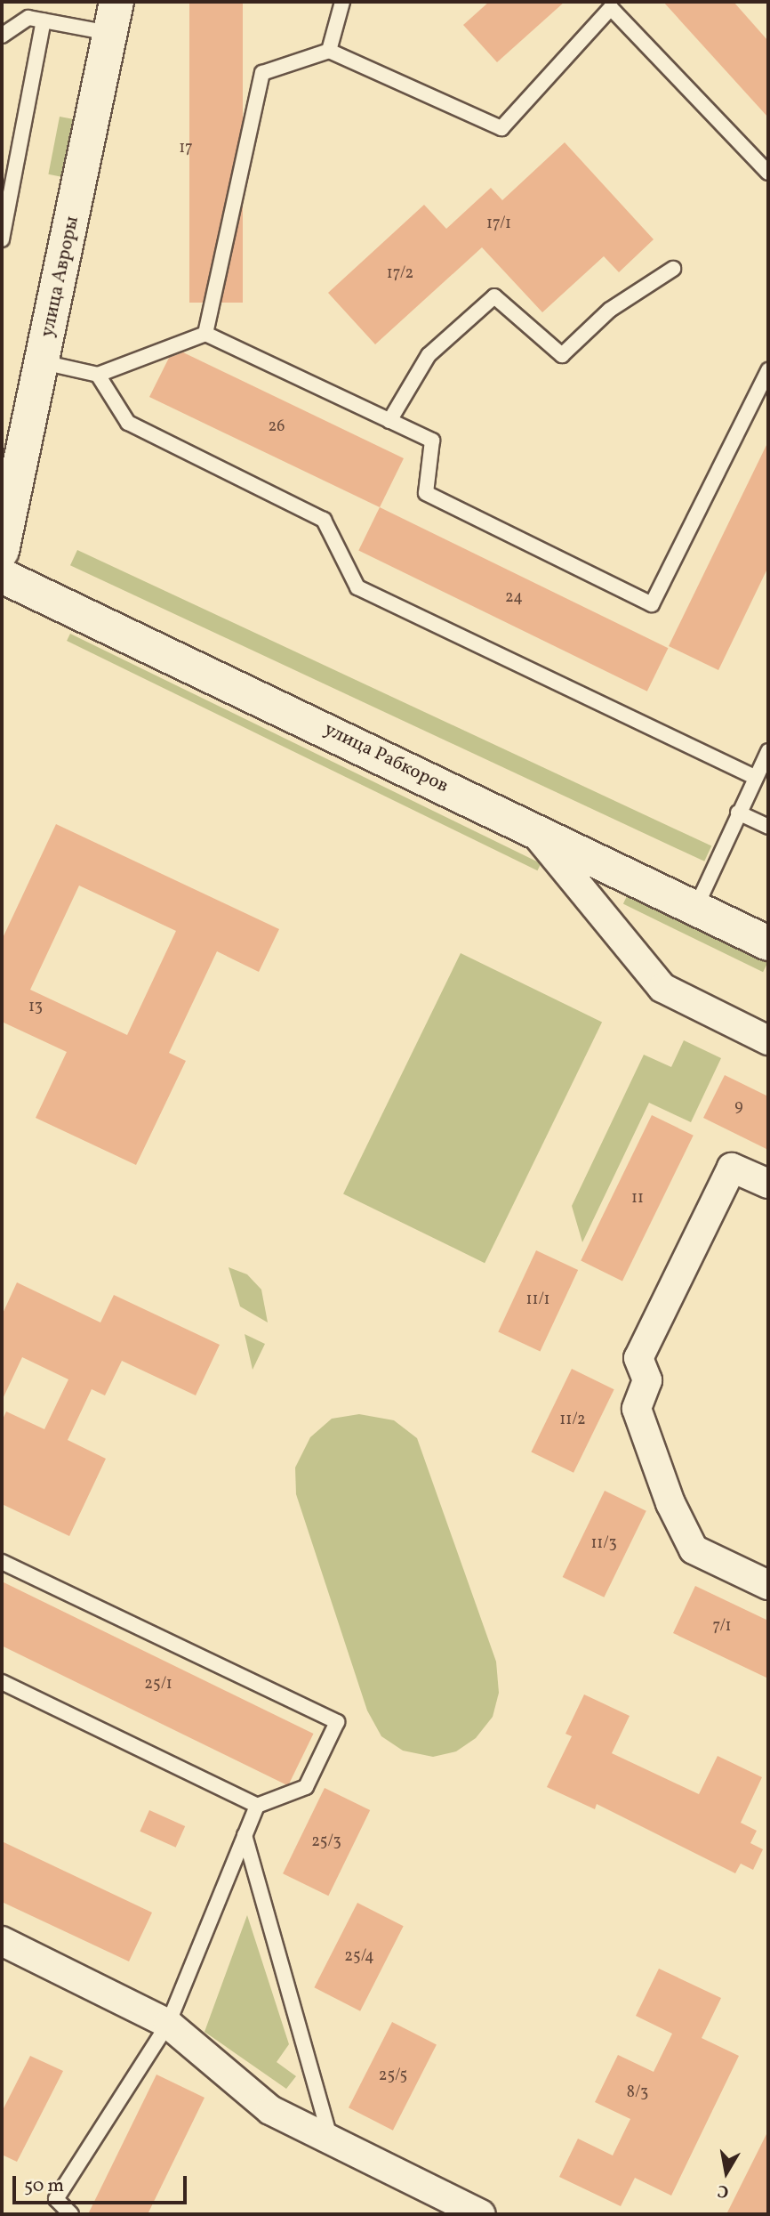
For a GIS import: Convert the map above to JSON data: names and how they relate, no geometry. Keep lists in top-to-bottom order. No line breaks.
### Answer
{"streets":{"street":["улица Авроры","улица Рабкоров"]},"house_numbers":["17","17/1","17/2","26","24","13","9","11","11/1","11/2","11/3","7/1","25/1","25/3","25/4","25/5","8/3"],"scale_bar":"50 m","north":"bottom"}
